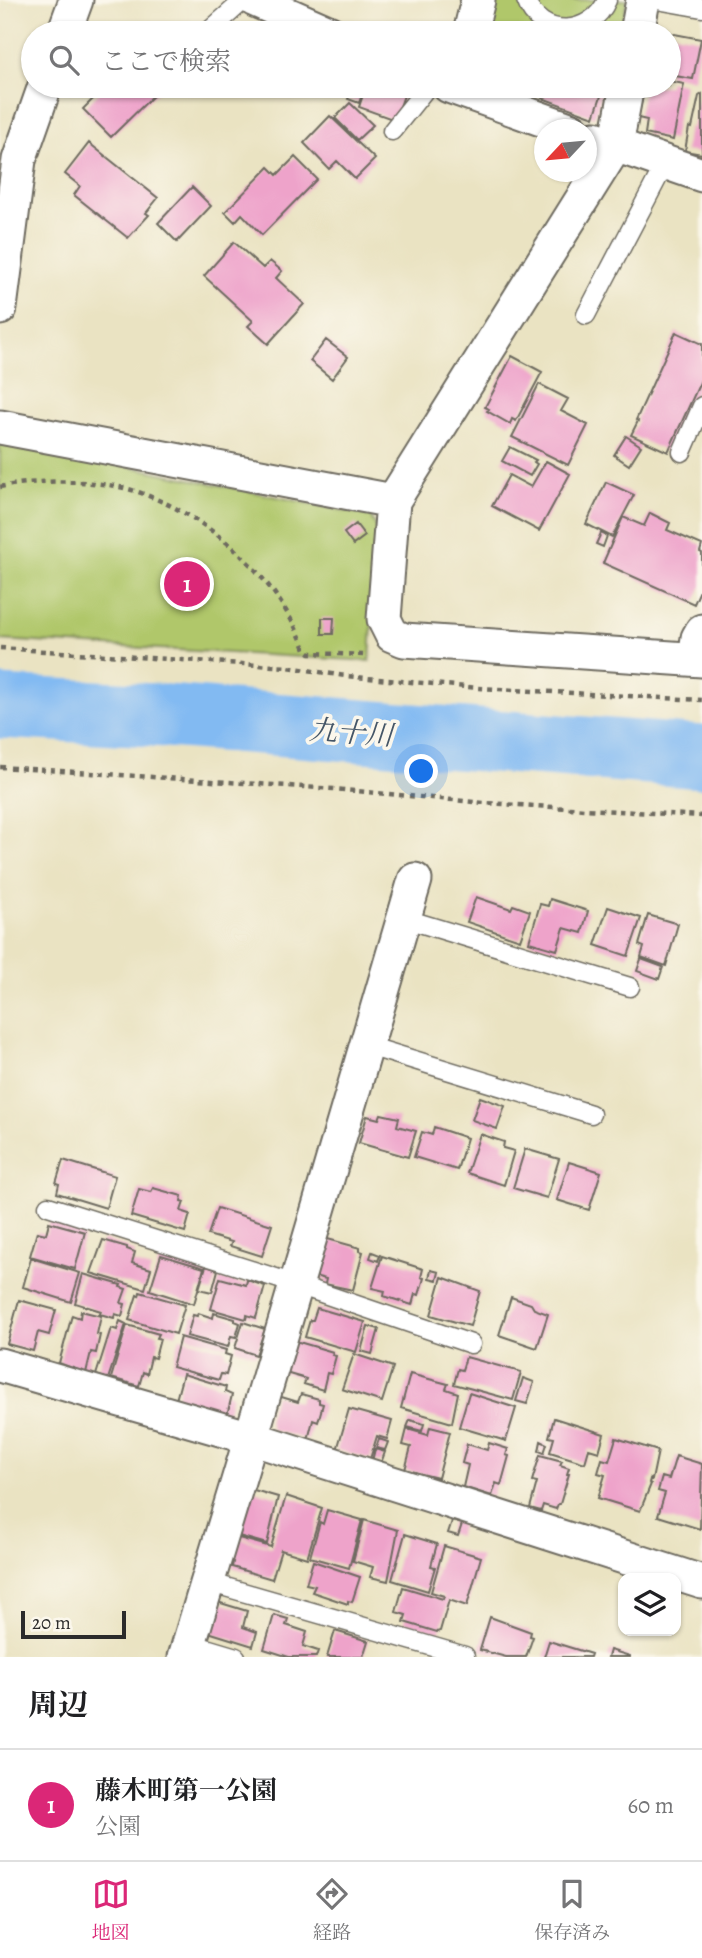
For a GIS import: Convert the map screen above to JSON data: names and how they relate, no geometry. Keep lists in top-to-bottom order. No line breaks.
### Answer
{"water":["九十川"],"scale_bar":"20 m","north":"bottom left","page":{"search":"ここで検索","pins":"1","scale":"20 m","heading":"周辺","list":[{"mark":"1","name":"藤木町第一公園","note":"公園","value":"60 m"}],"nav":["地図","経路","保存済み"]}}
